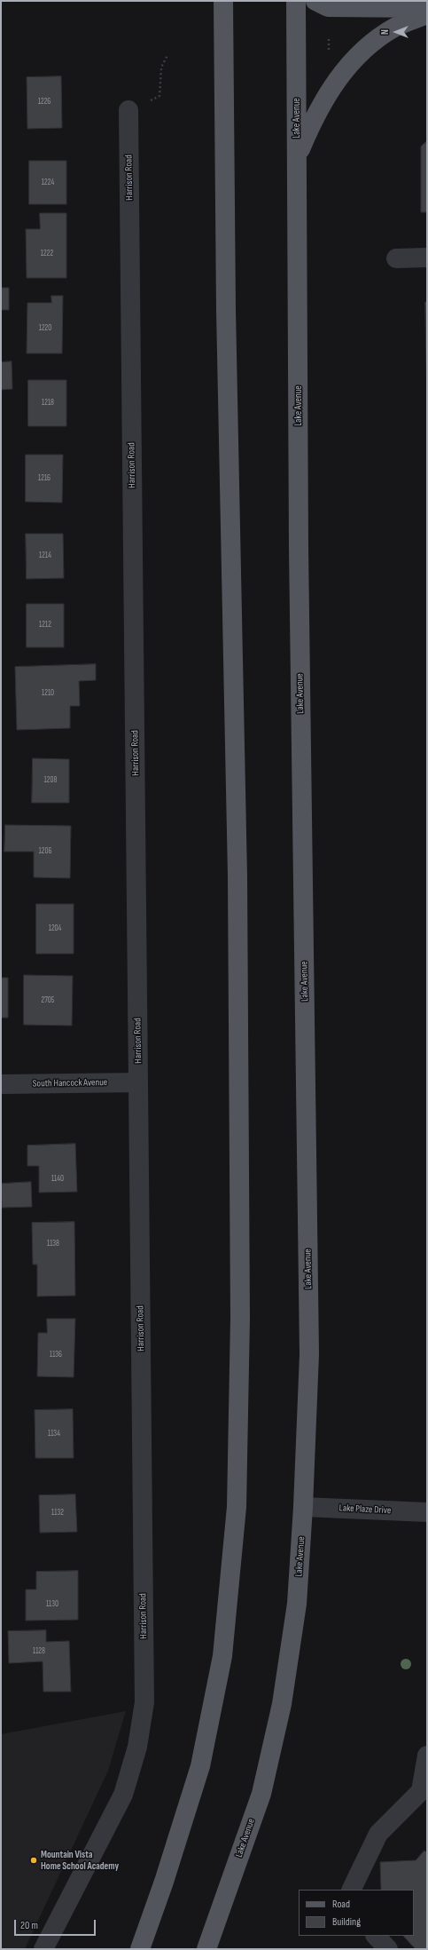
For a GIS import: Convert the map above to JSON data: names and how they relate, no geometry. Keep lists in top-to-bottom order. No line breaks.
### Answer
{"streets":{"main road":["Lake Avenue"],"street":["Harrison Road","South Hancock Avenue","Lake Plaze Drive"]},"crossings":[["Lake Avenue","Lake Plaze Drive"],["Harrison Road","South Hancock Avenue"]],"places":["Mountain Vista Home School Academy"],"house_numbers":["1226","1224","1222","1220","1218","1216","1214","1212","1210","1208","1206","1204","2705","1140","1138","1136","1134","1132","1130","1128"],"legend":["Road","Building"],"scale_bar":"20 m","north":"left"}
